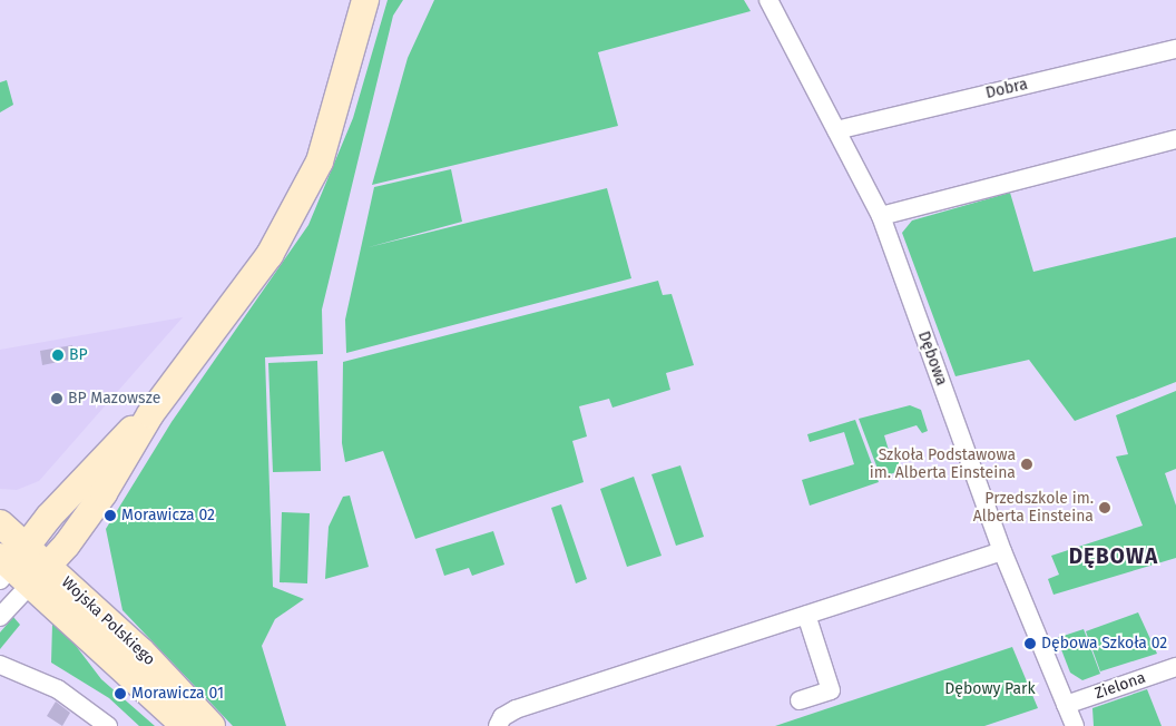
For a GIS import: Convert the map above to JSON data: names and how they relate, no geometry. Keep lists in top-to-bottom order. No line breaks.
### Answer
{"streets":{"street":["Dobra","Dębowa","Wojska Polskiego","Zielona"]},"crossings":[["Dobra","Dębowa"],["Dębowa","Zielona"]],"districts":["DĘBOWA"],"parks":["Dębowy Park"],"places":["BP","BP Mazowsze","Szkoła Podstawowa im. Alberta Einsteina","Przedszkole im. Alberta Einsteina","Morawicza 02","Dębowa Szkoła 02","Morawicza 01"]}
